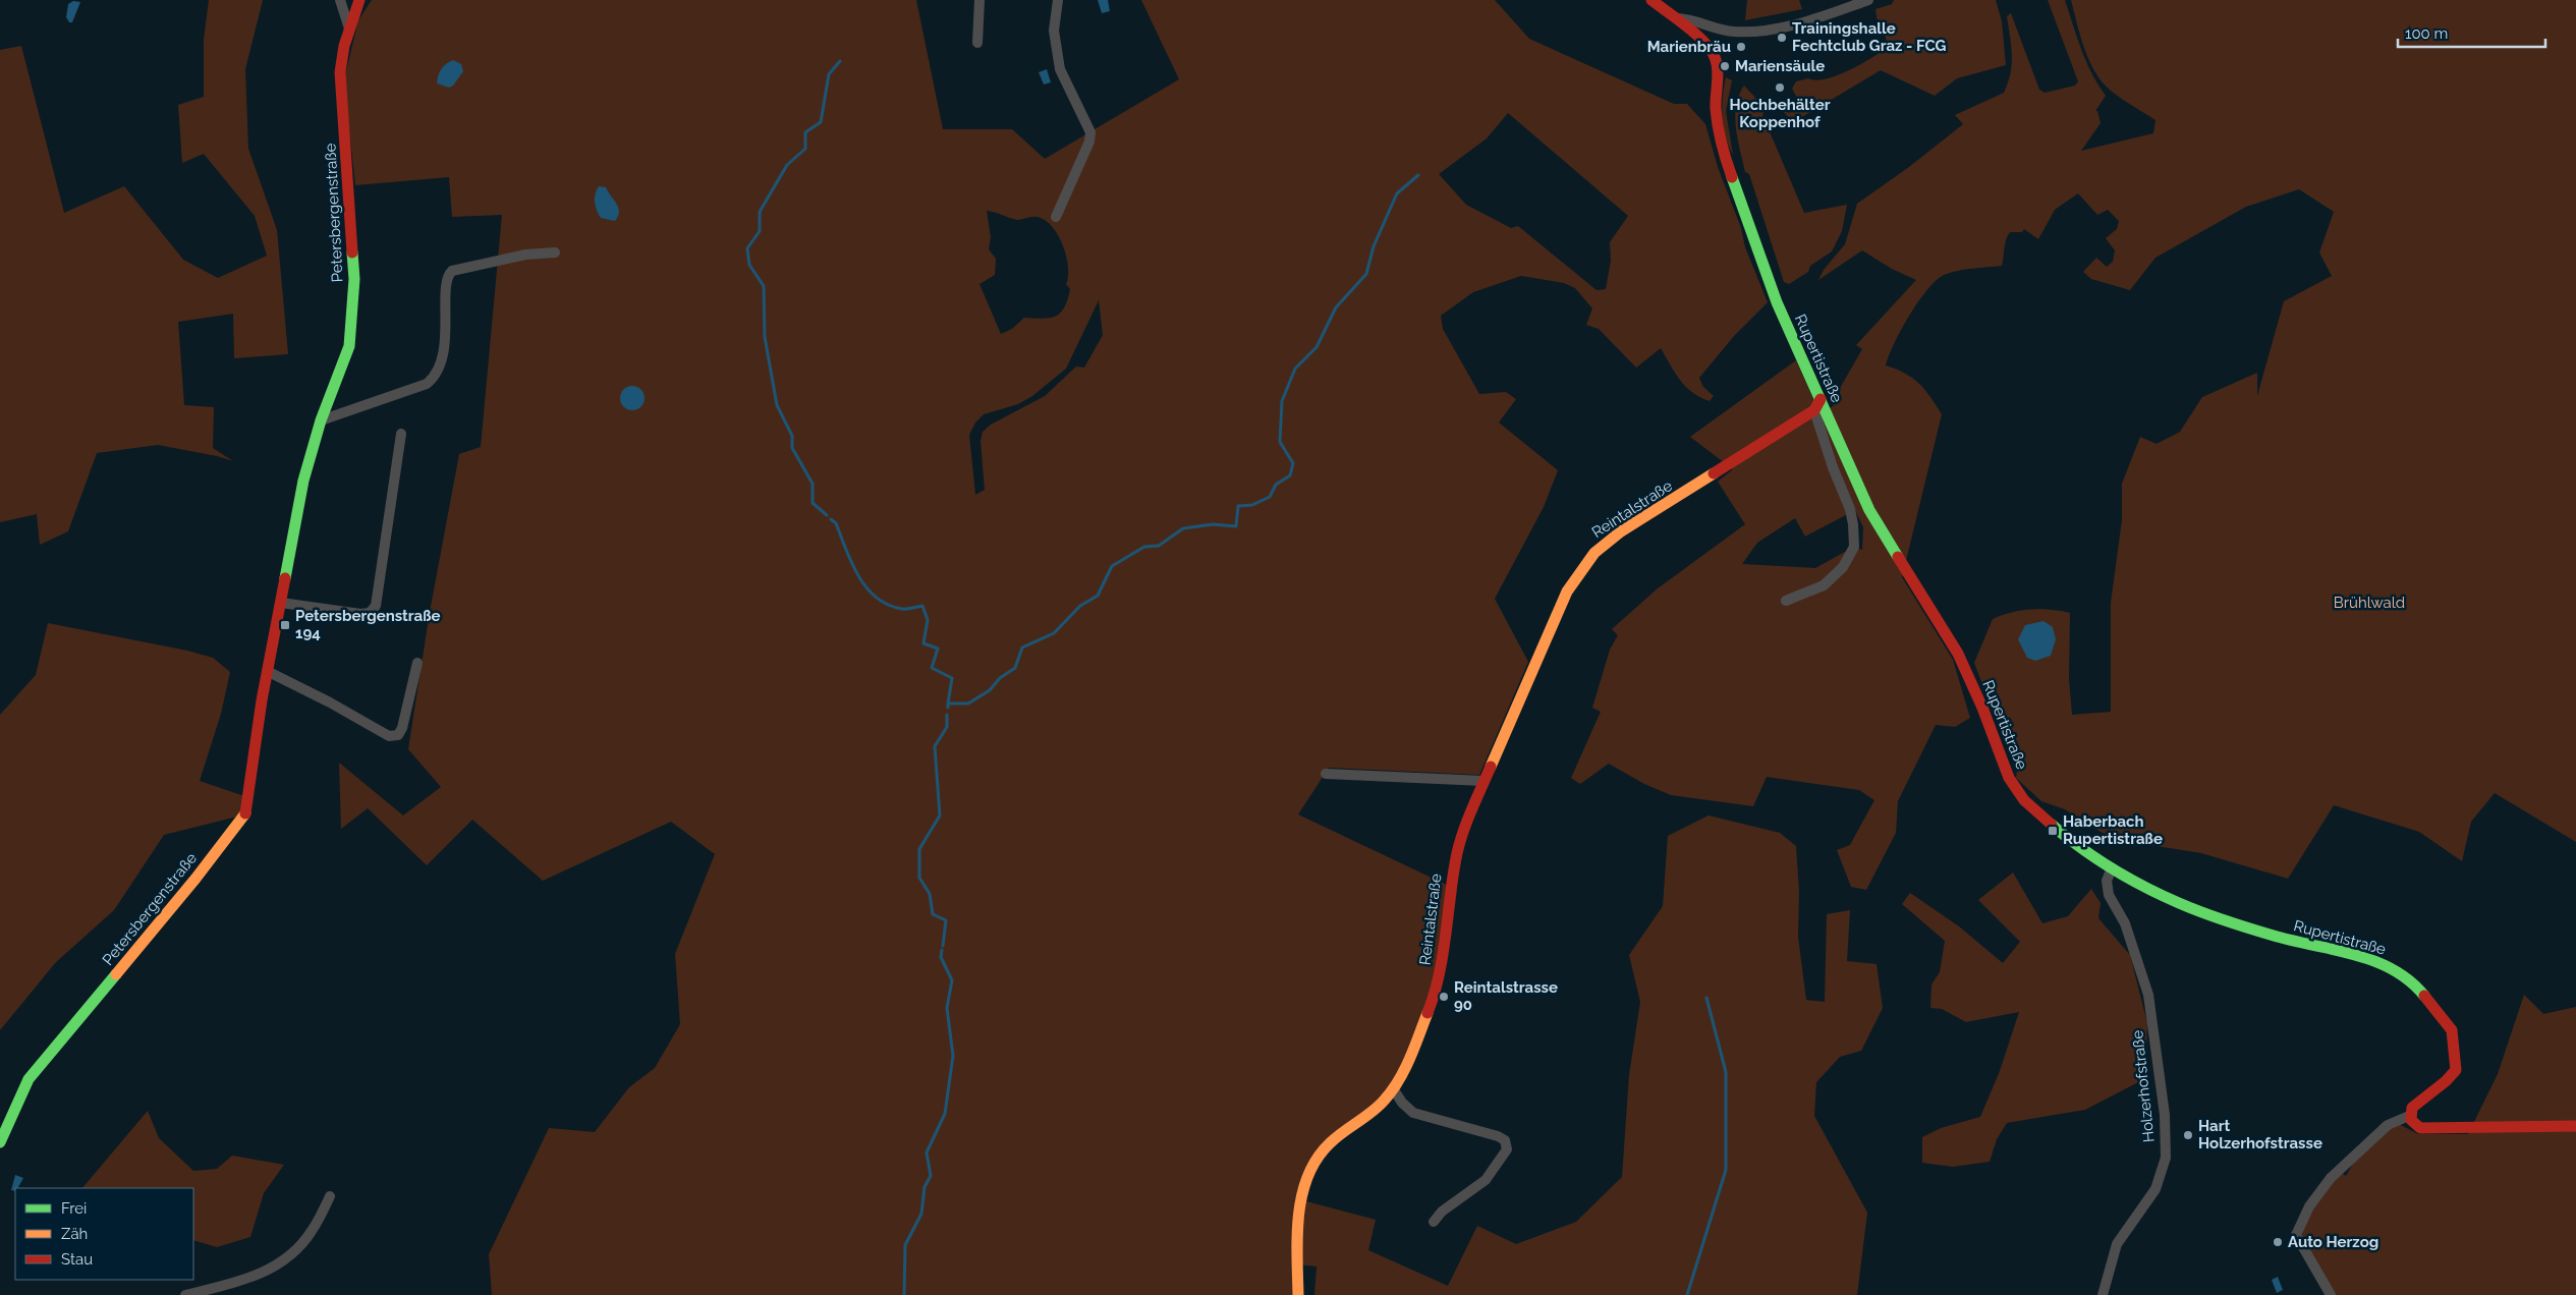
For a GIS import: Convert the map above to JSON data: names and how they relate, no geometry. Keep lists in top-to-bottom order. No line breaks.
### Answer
{"streets":{"street":["Petersbergenstraße","Rupertistraße","Reintalstraße","Holzerhofstraße"]},"crossings":[["Rupertistraße","Reintalstraße"],["Rupertistraße","Holzerhofstraße"]],"parks":["Brühlwald"],"places":{"other":["Trainingshalle Fechtclub Graz - FCG","Marienbräu","Mariensäule","Hochbehälter Koppenhof","Reintalstrasse 90","Hart Holzerhofstrasse","Auto Herzog"],"transit":["Petersbergenstraße 194","Haberbach Rupertistraße"]},"legend":["Frei","Zäh","Stau"],"scale_bar":"100 m"}
